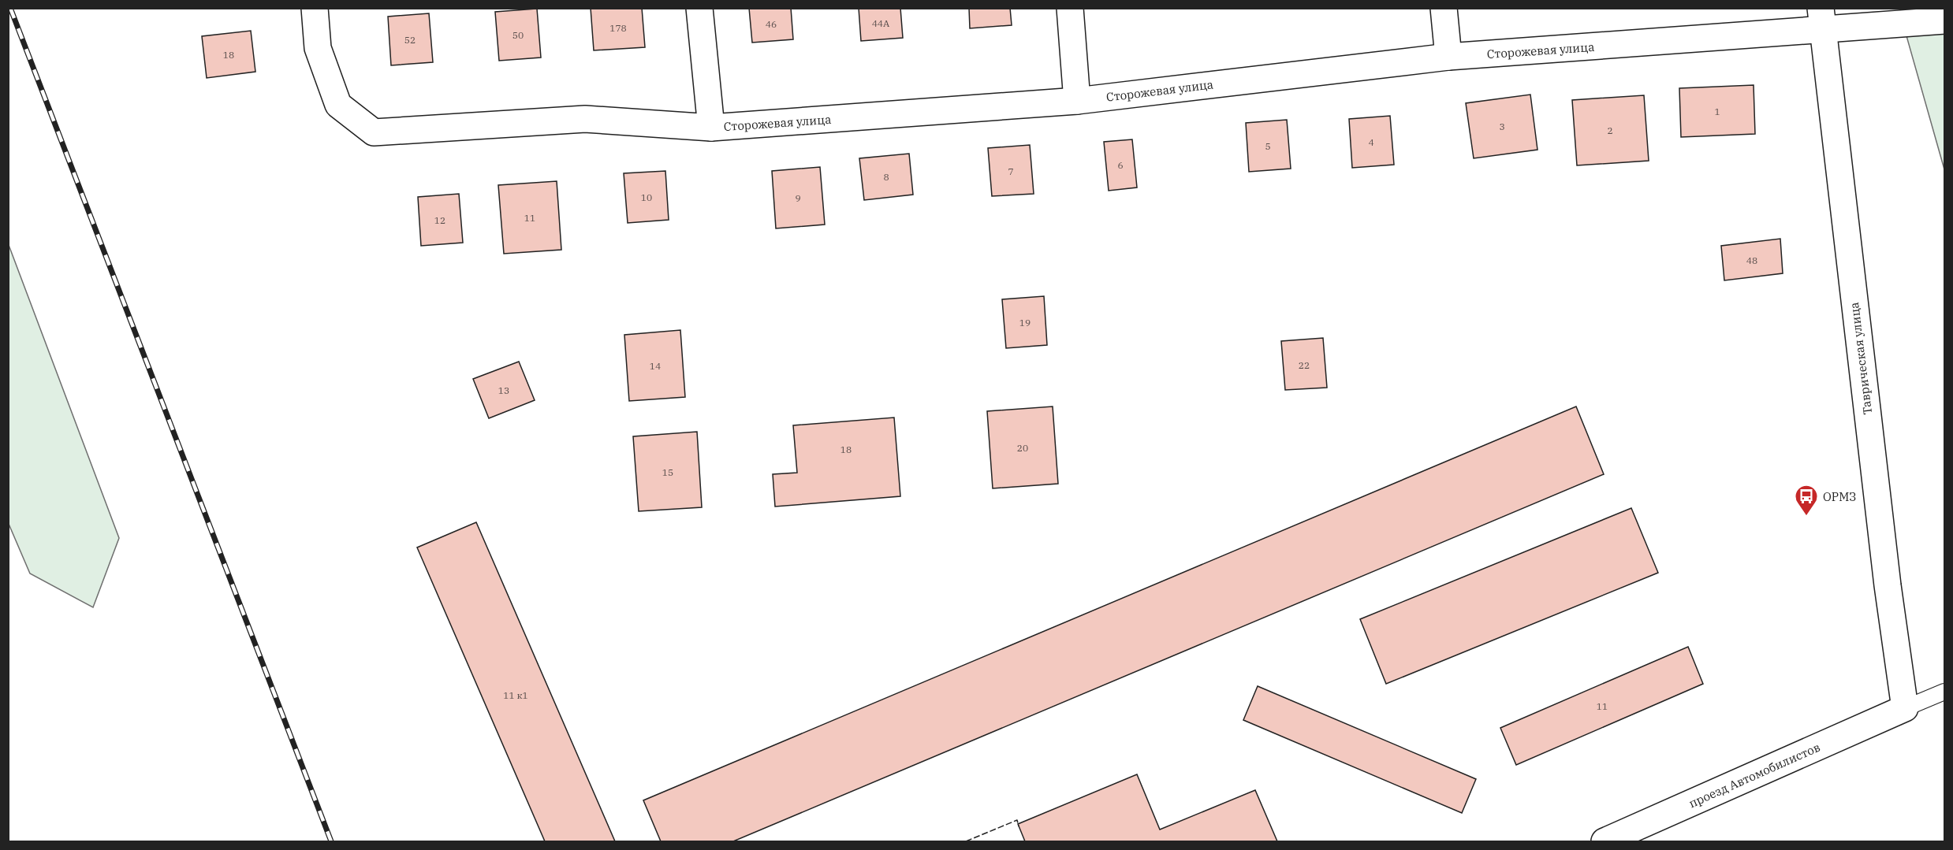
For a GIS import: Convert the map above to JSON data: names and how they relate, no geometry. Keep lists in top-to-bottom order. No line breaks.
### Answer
{"streets":{"street":["Сторожевая улица","Таврическая улица","проезд Автомобилистов"]},"crossings":[["Сторожевая улица","Таврическая улица"],["Таврическая улица","проезд Автомобилистов"]],"places":{"bus stop":["ОРМЗ"]},"house_numbers":["44А","46","178","50","52","18","1","3","2","4","5","6","7","8","10","9","11","12","48","19","22","14","13","20","18","15","11 к1","11"]}
